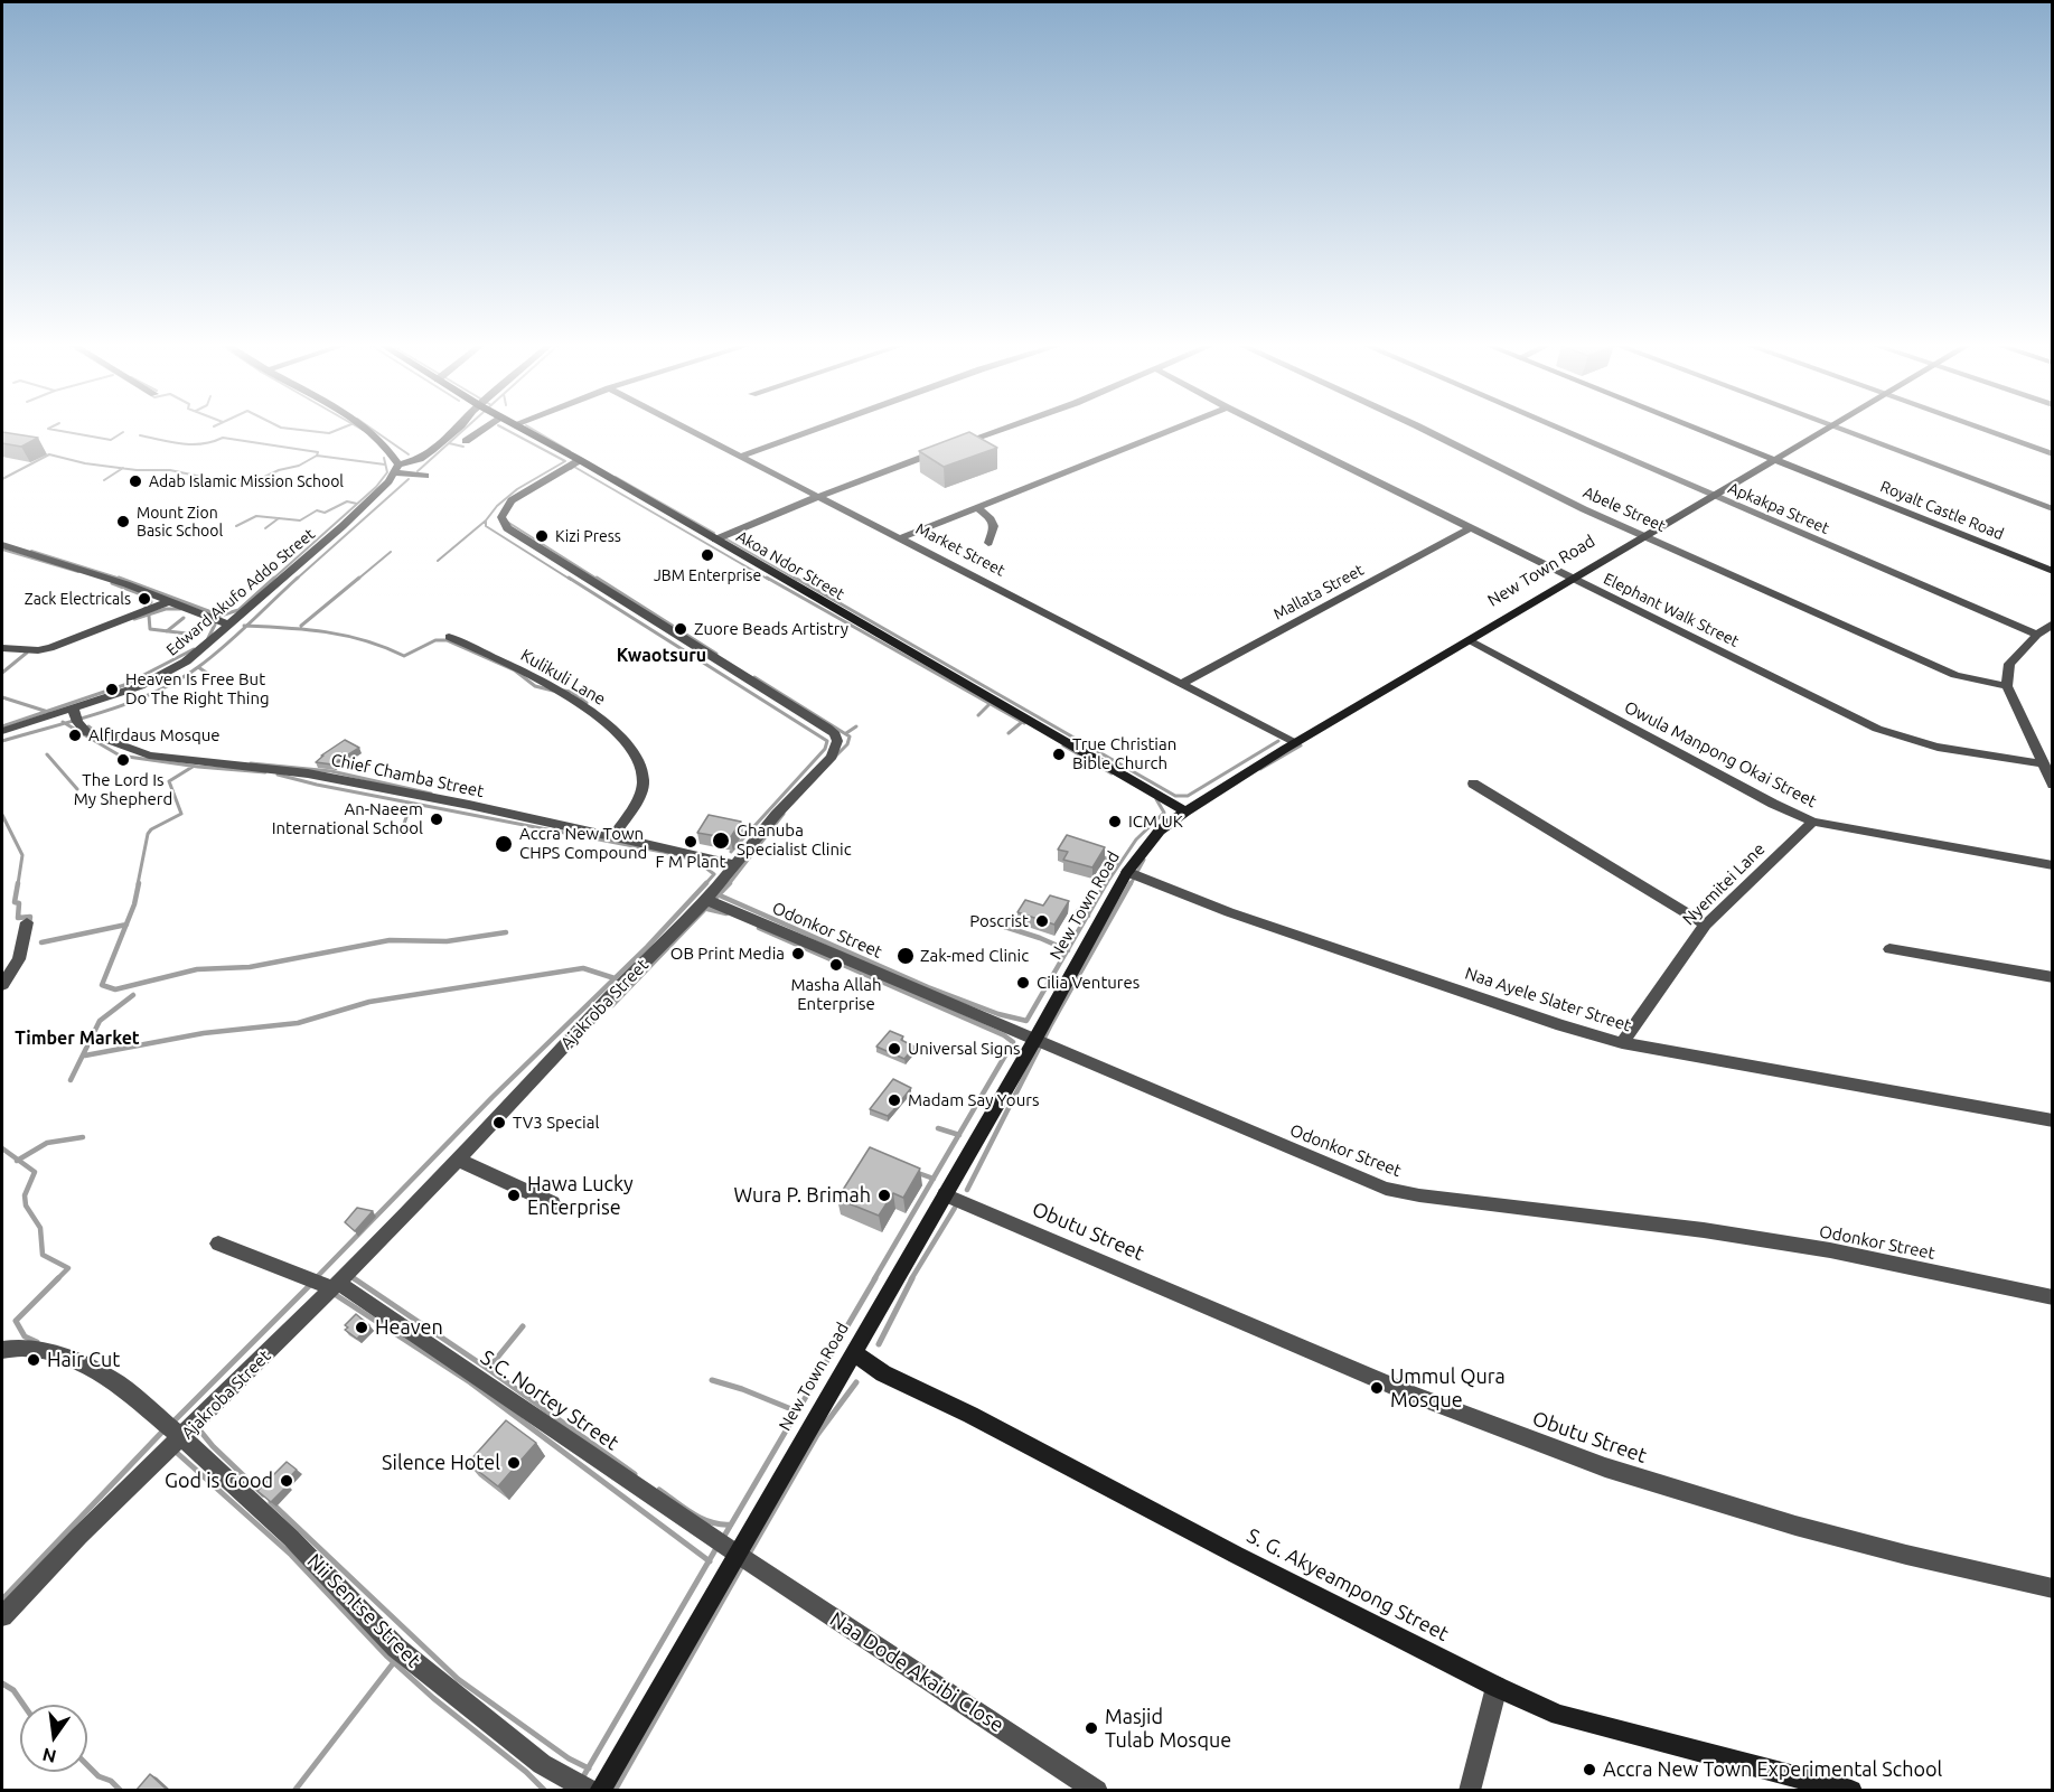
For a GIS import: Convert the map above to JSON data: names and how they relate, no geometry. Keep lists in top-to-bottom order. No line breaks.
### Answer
{"streets":{"street":["Apkakpa Street","Abele Street","Royalt Castle Road","Market Street","Akoa Ndor Street","New Town Road","Edward Akufo Addo Street","Mallata Street","Elephant Walk Street","Kulikuli Lane","Owula Manpong Okai Street","Chief Chamba Street","Nyemitei Lane","Odonkor Street","Naa Ayele Slater Street","Ajakroba Street","Obutu Street","S.C. Nortey Street","S. G. Akyeampong Street","Nii Sentse Street","Naa Dode Akaibi Close"]},"crossings":[["Apkakpa Street","New Town Road"],["Abele Street","New Town Road"],["Royalt Castle Road","New Town Road"],["Market Street","New Town Road"],["Market Street","Mallata Street"],["Akoa Ndor Street","New Town Road"],["Akoa Ndor Street","Ajakroba Street"],["New Town Road","Elephant Walk Street"],["New Town Road","Owula Manpong Okai Street"],["New Town Road","Odonkor Street"],["New Town Road","Naa Ayele Slater Street"],["New Town Road","Obutu Street"],["New Town Road","S.C. Nortey Street"],["New Town Road","S. G. Akyeampong Street"],["New Town Road","Naa Dode Akaibi Close"],["Edward Akufo Addo Street","Chief Chamba Street"],["Mallata Street","Elephant Walk Street"],["Kulikuli Lane","Chief Chamba Street"],["Owula Manpong Okai Street","Nyemitei Lane"],["Chief Chamba Street","Ajakroba Street"],["Nyemitei Lane","Naa Ayele Slater Street"],["Odonkor Street","Ajakroba Street"],["Ajakroba Street","S.C. Nortey Street"],["Ajakroba Street","Nii Sentse Street"],["S.C. Nortey Street","Naa Dode Akaibi Close"]],"districts":["Kwaotsuru","Timber Market"],"places":["Adab Islamic Mission School","Mount Zion Basic School","Kizi Press","JBM Enterprise","Zack Electricals","Zuore Beads Artistry","Heaven Is Free But Do The Right Thing","Alfirdaus Mosque","True Christian Bible Church","The Lord Is My Shepherd","An-Naeem International School","ICM UK","Ghanuba Specialist Clinic","F M Plant","Accra New Town CHPS Compound","Poscrist","OB Print Media","Zak-med Clinic","Masha Allah Enterprise","Cilia Ventures","Universal Signs","Madam Say Yours","TV3 Special","Hawa Lucky Enterprise","Wura P. Brimah","Heaven","Hair Cut","Ummul Qura Mosque","Silence Hotel","God is Good","Masjid Tulab Mosque","Accra New Town Experimental School"],"north":"bottom"}
